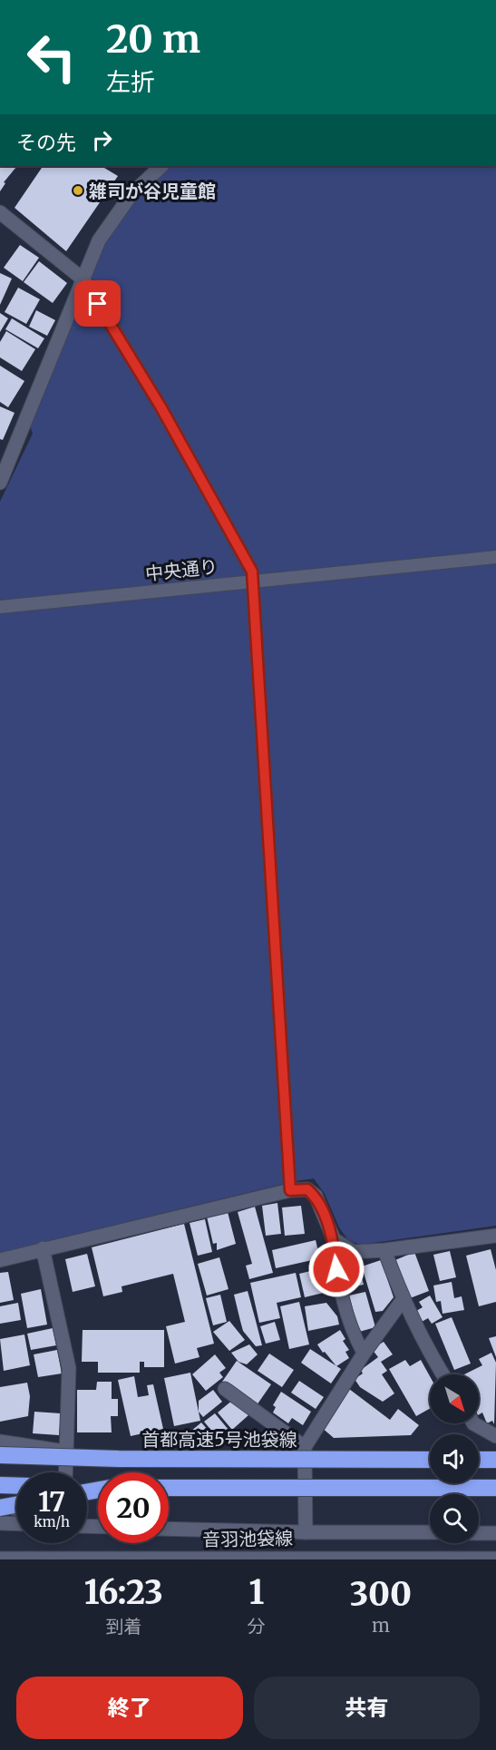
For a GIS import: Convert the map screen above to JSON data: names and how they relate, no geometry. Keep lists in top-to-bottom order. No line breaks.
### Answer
{"streets":{"highway":["首都高速5号池袋線"],"street":["音羽池袋線"],"lane":["中央通り"]},"places":["雑司が谷児童館"],"north":"bottom right","page":{"turn":["20 m","左折"],"then":"その先","speed":"17 km/h","limit":"20","eta":["16:23","到着","1","分","300","m"],"buttons":["終了","共有"]}}
